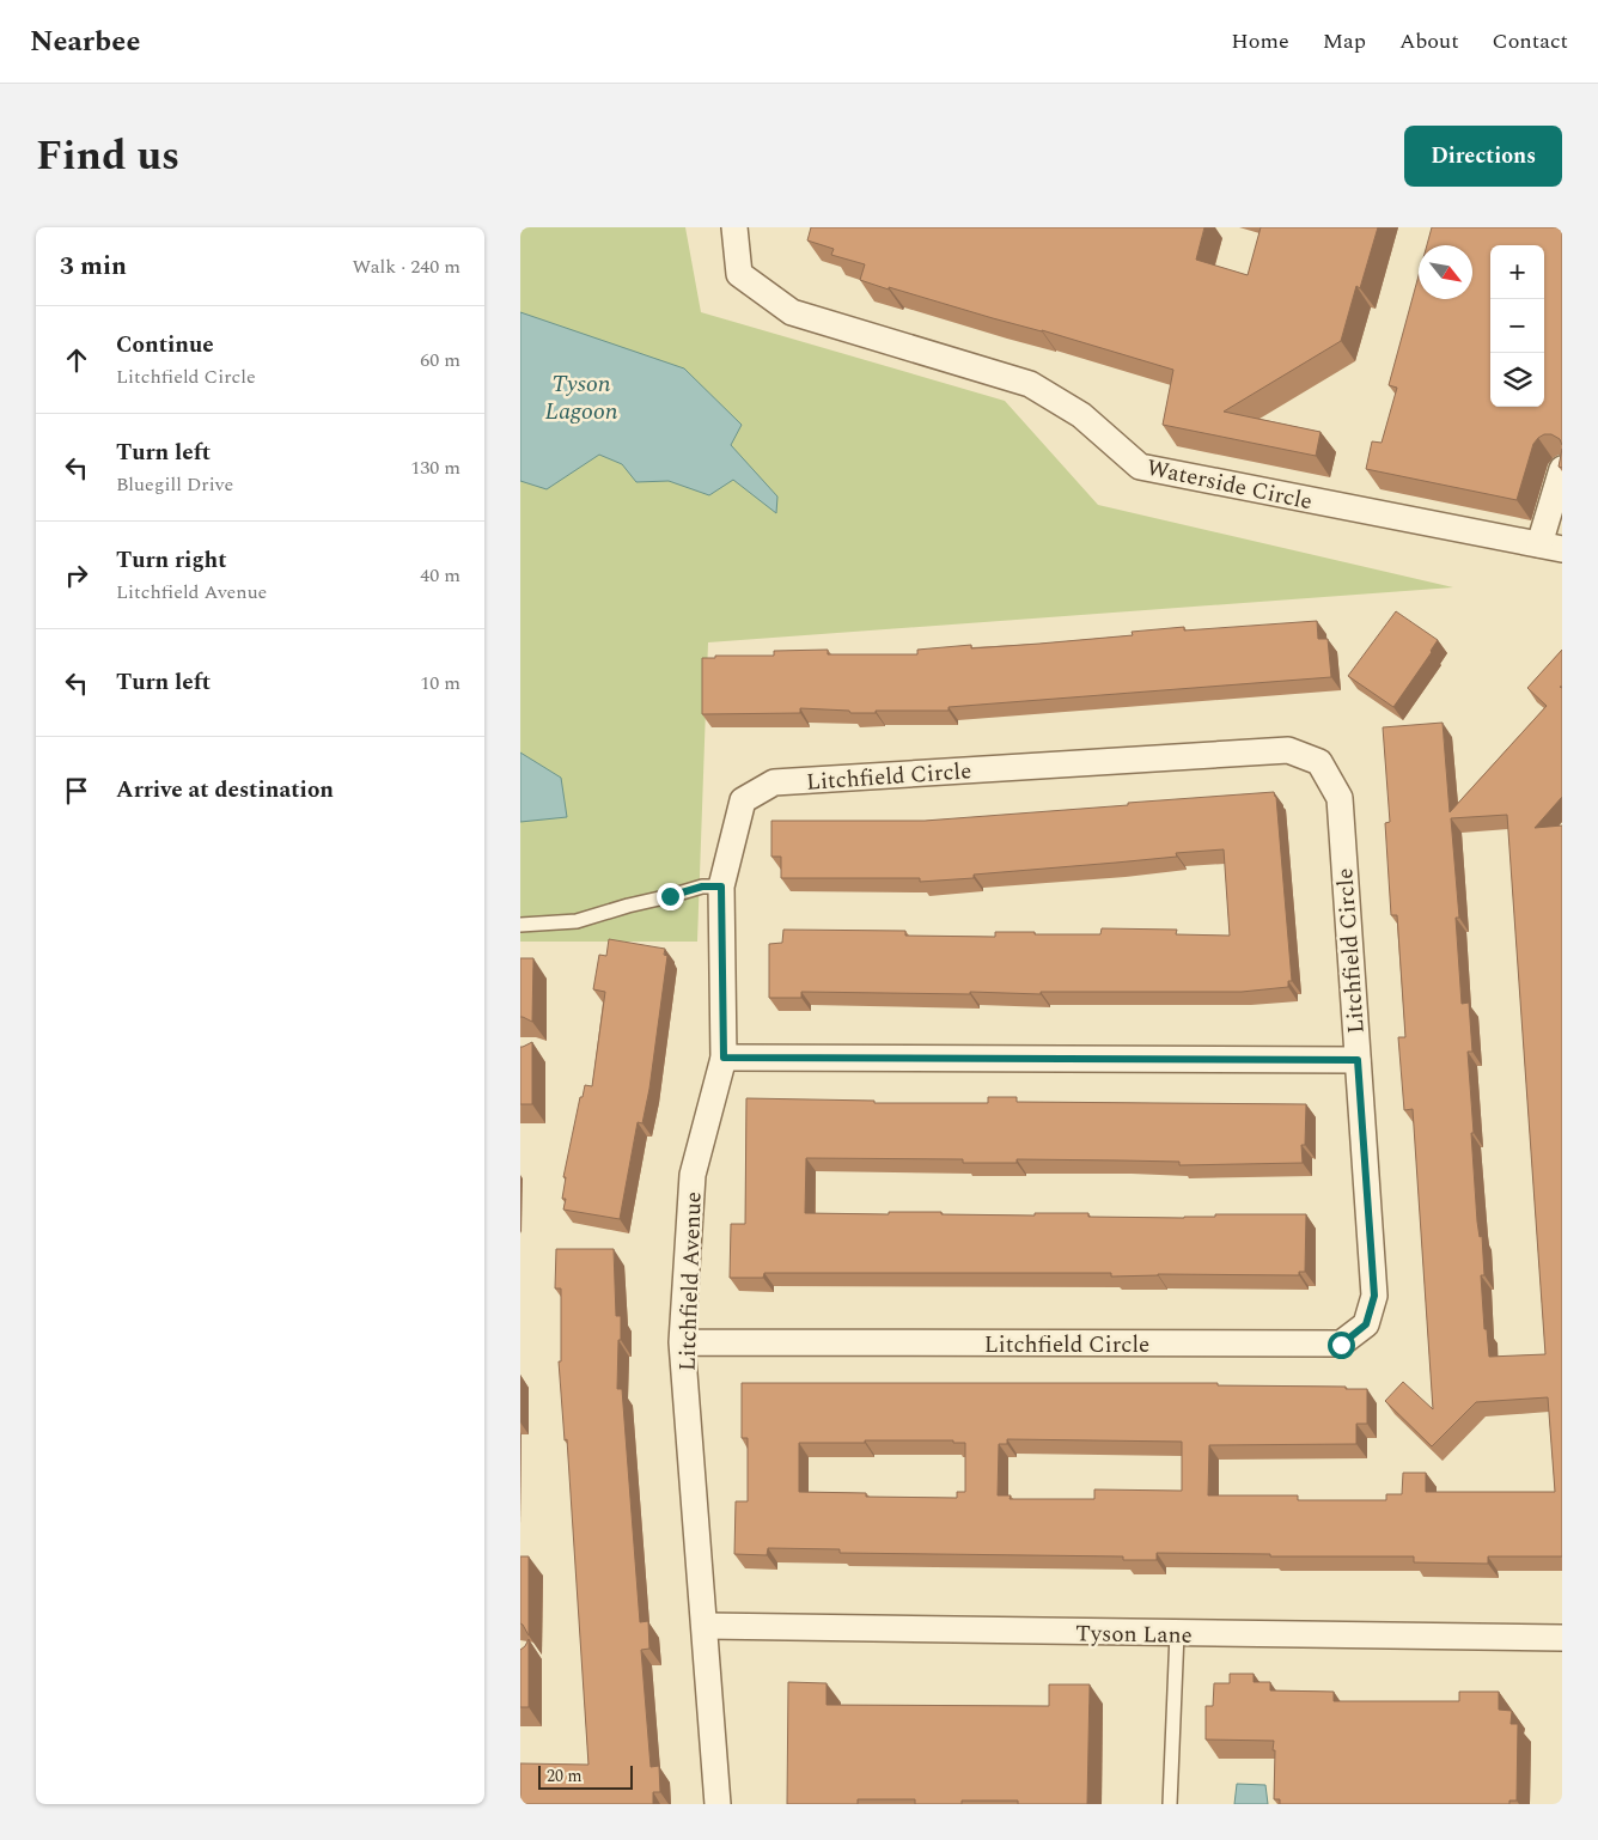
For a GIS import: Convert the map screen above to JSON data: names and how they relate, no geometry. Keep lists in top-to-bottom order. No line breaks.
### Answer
{"streets":{"street":["Waterside Circle","Litchfield Circle","Litchfield Avenue","Tyson Lane"]},"crossings":[["Litchfield Circle","Litchfield Avenue"],["Litchfield Avenue","Tyson Lane"]],"water":["Tyson Lagoon"],"scale_bar":"20 m","north":"bottom right","page":{"header":"Nearbee","nav":["Home","Map","About","Contact"],"title":"Find us","buttons":"Directions","heading":["3 min","Walk · 240 m"],"map_buttons":["+","−"],"list":[["Continue","Litchfield Circle","60 m"],["Turn left","Bluegill Drive","130 m"],["Turn right","Litchfield Avenue","40 m"],["Turn left","10 m"],"Arrive at destination"],"scale":"20 m"}}
